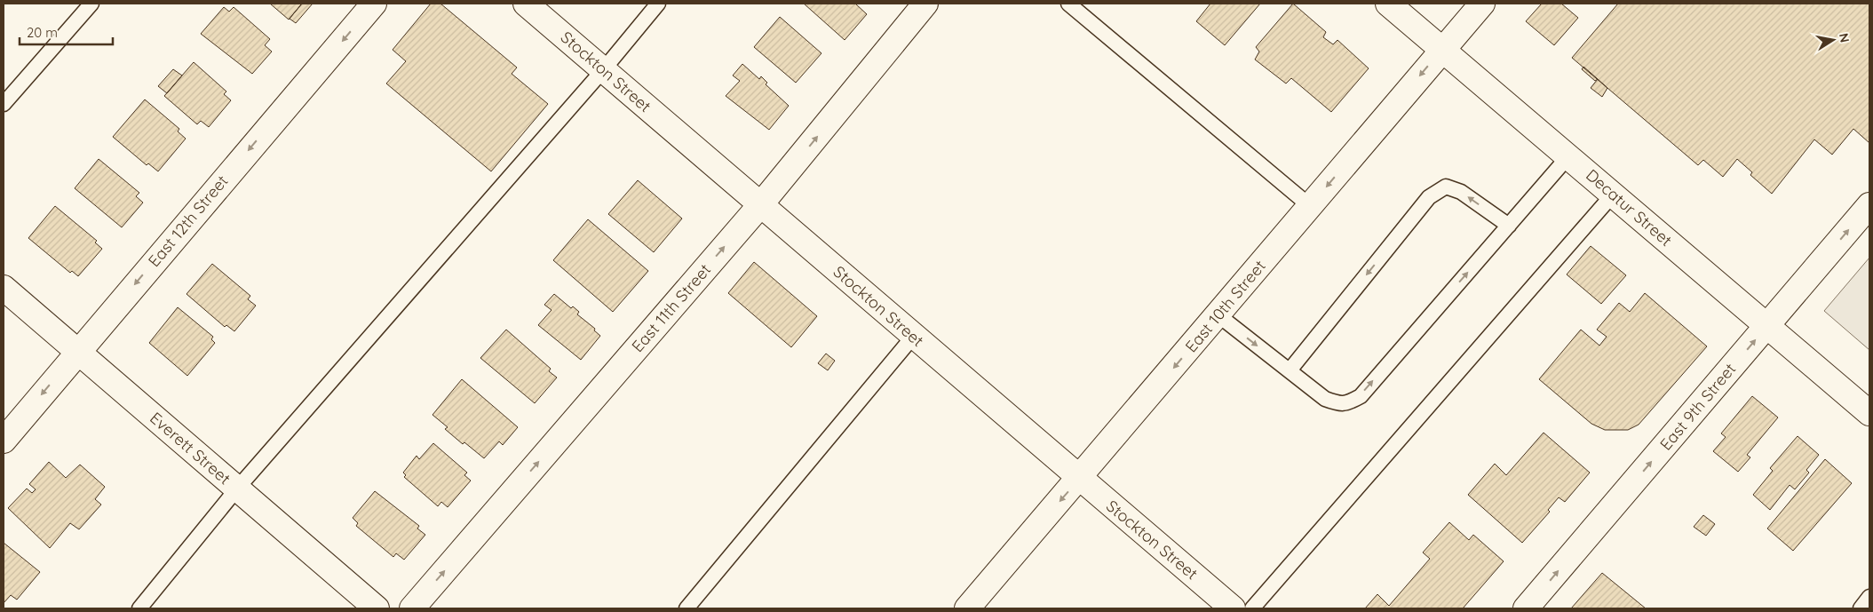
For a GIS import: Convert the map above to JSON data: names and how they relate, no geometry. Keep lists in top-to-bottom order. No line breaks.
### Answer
{"streets":{"street":["Stockton Street","Decatur Street","East 12th Street","East 10th Street","East 11th Street","East 9th Street","Everett Street"]},"crossings":[["Stockton Street","East 10th Street"],["Stockton Street","East 11th Street"],["Decatur Street","East 10th Street"],["Decatur Street","East 9th Street"],["East 12th Street","Everett Street"]],"one_way":["East 12th Street","East 10th Street","East 11th Street","East 9th Street"],"scale_bar":"20 m","north":"right"}
